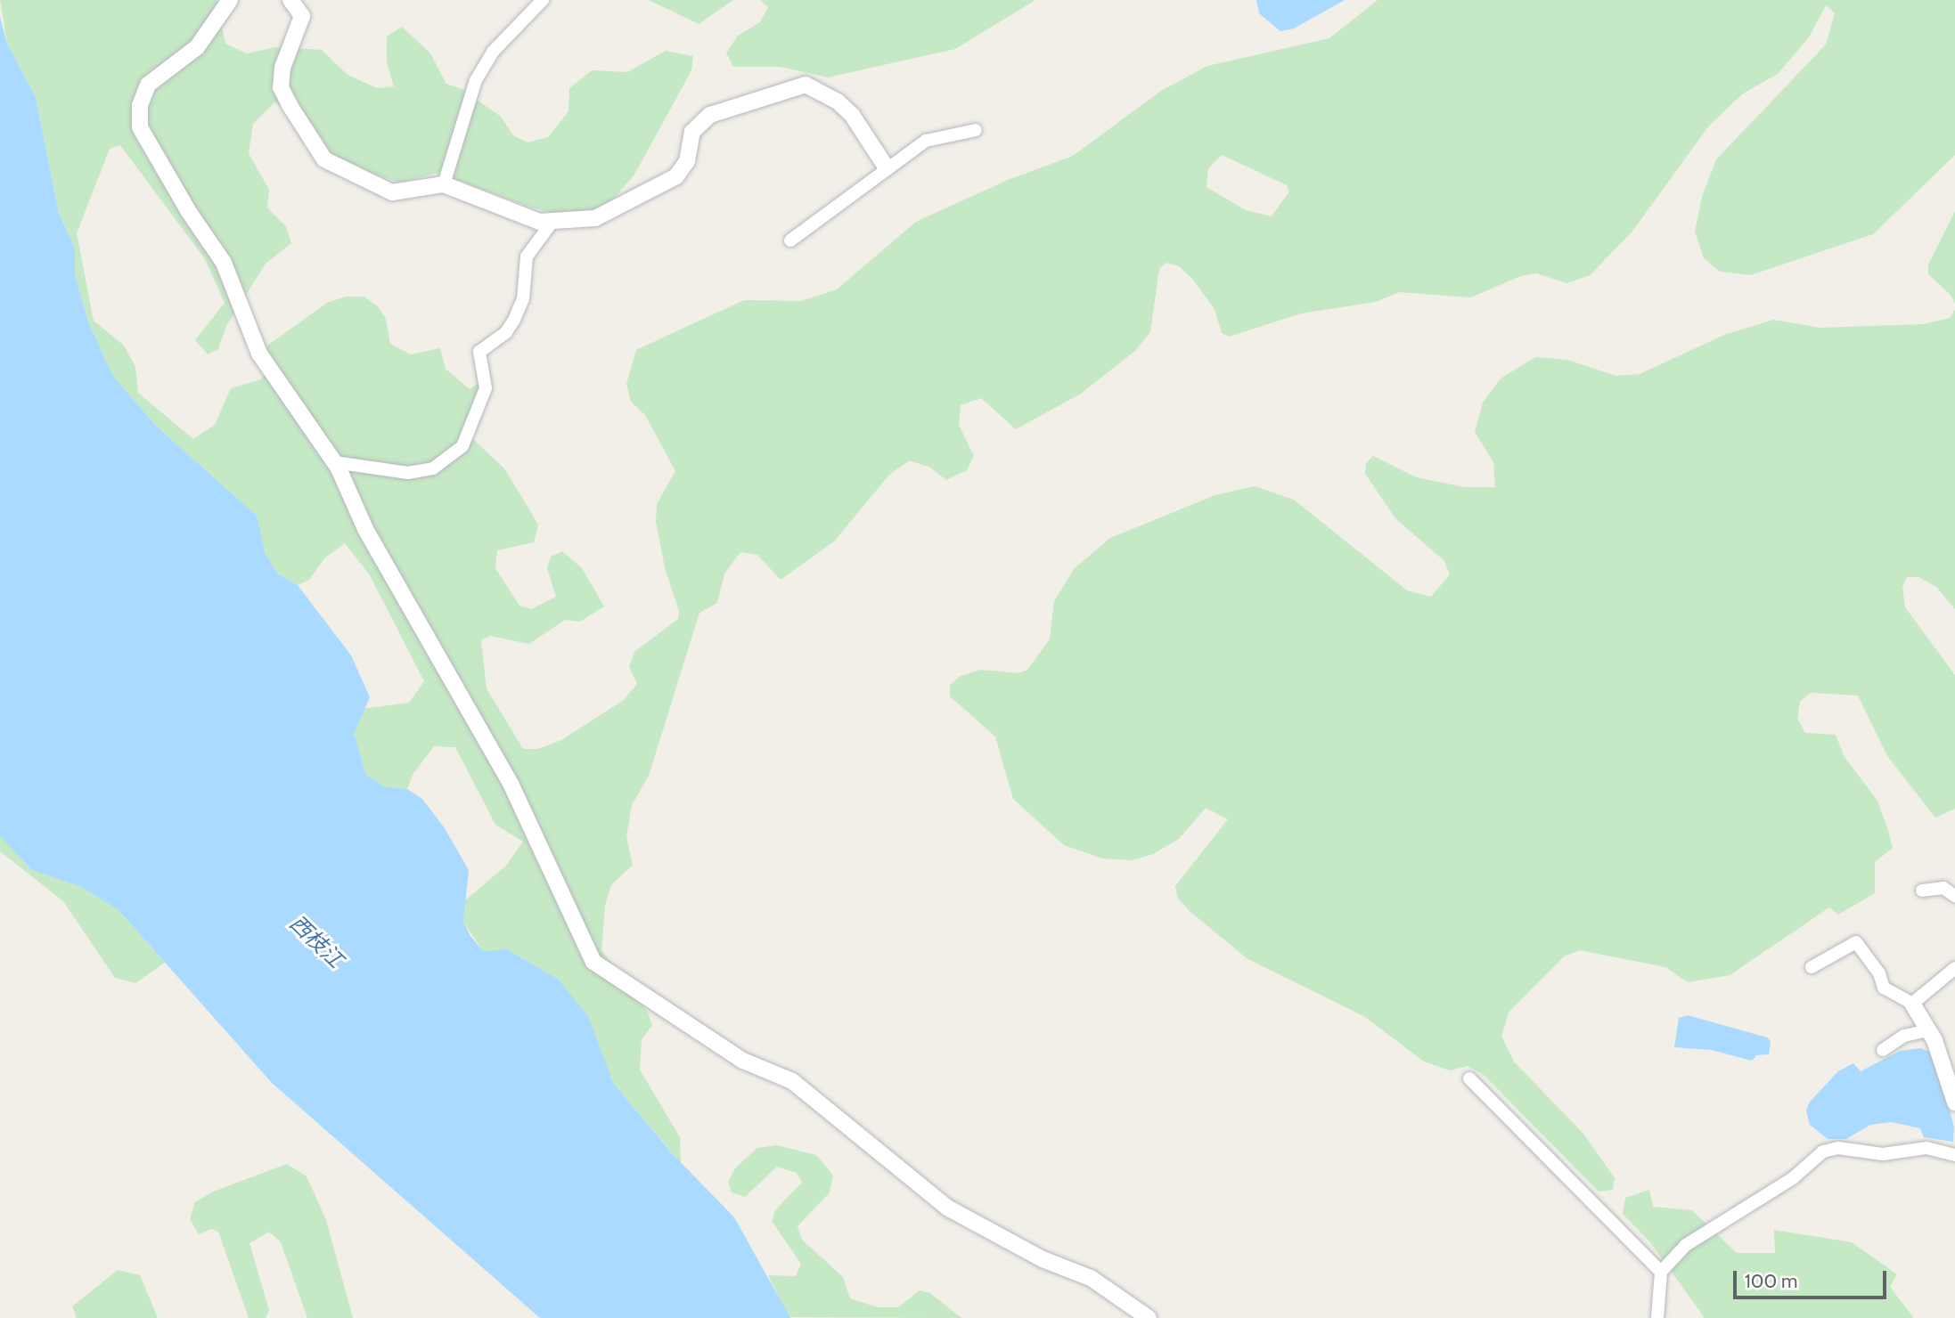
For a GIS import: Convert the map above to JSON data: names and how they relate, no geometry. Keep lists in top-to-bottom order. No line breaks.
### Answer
{"water":["西枝江"],"scale_bar":"100 m"}
